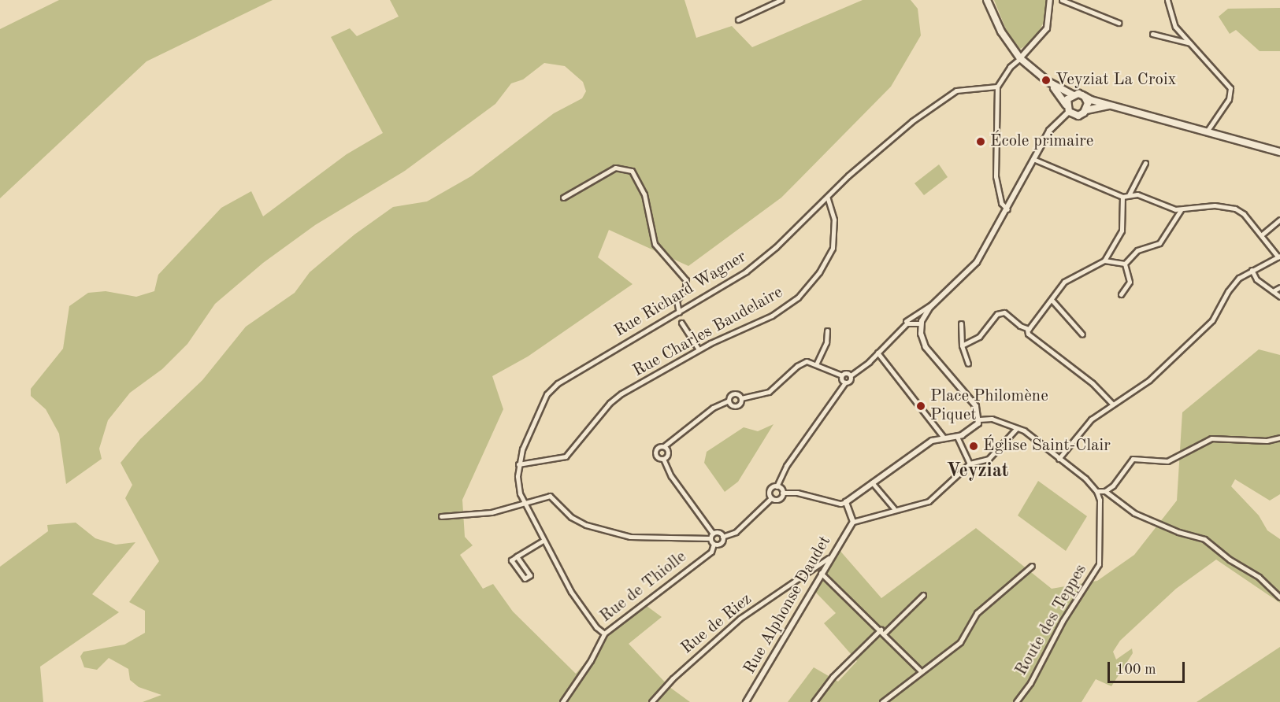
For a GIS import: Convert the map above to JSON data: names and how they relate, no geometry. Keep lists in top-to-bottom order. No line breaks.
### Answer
{"streets":{"street":["Rue Richard Wagner","Rue Charles Baudelaire","Rue de Thiolle","Rue Alphonse Daudet","Route des Teppes","Rue de Riez"]},"crossings":[["Rue Richard Wagner","Rue Charles Baudelaire"],["Rue Richard Wagner","Rue de Thiolle"],["Rue Alphonse Daudet","Rue de Riez"]],"districts":["Veyziat"],"places":["Veyziat La Croix","École primaire","Place Philomène Piquet","Église Saint-Clair"],"scale_bar":"100 m"}
